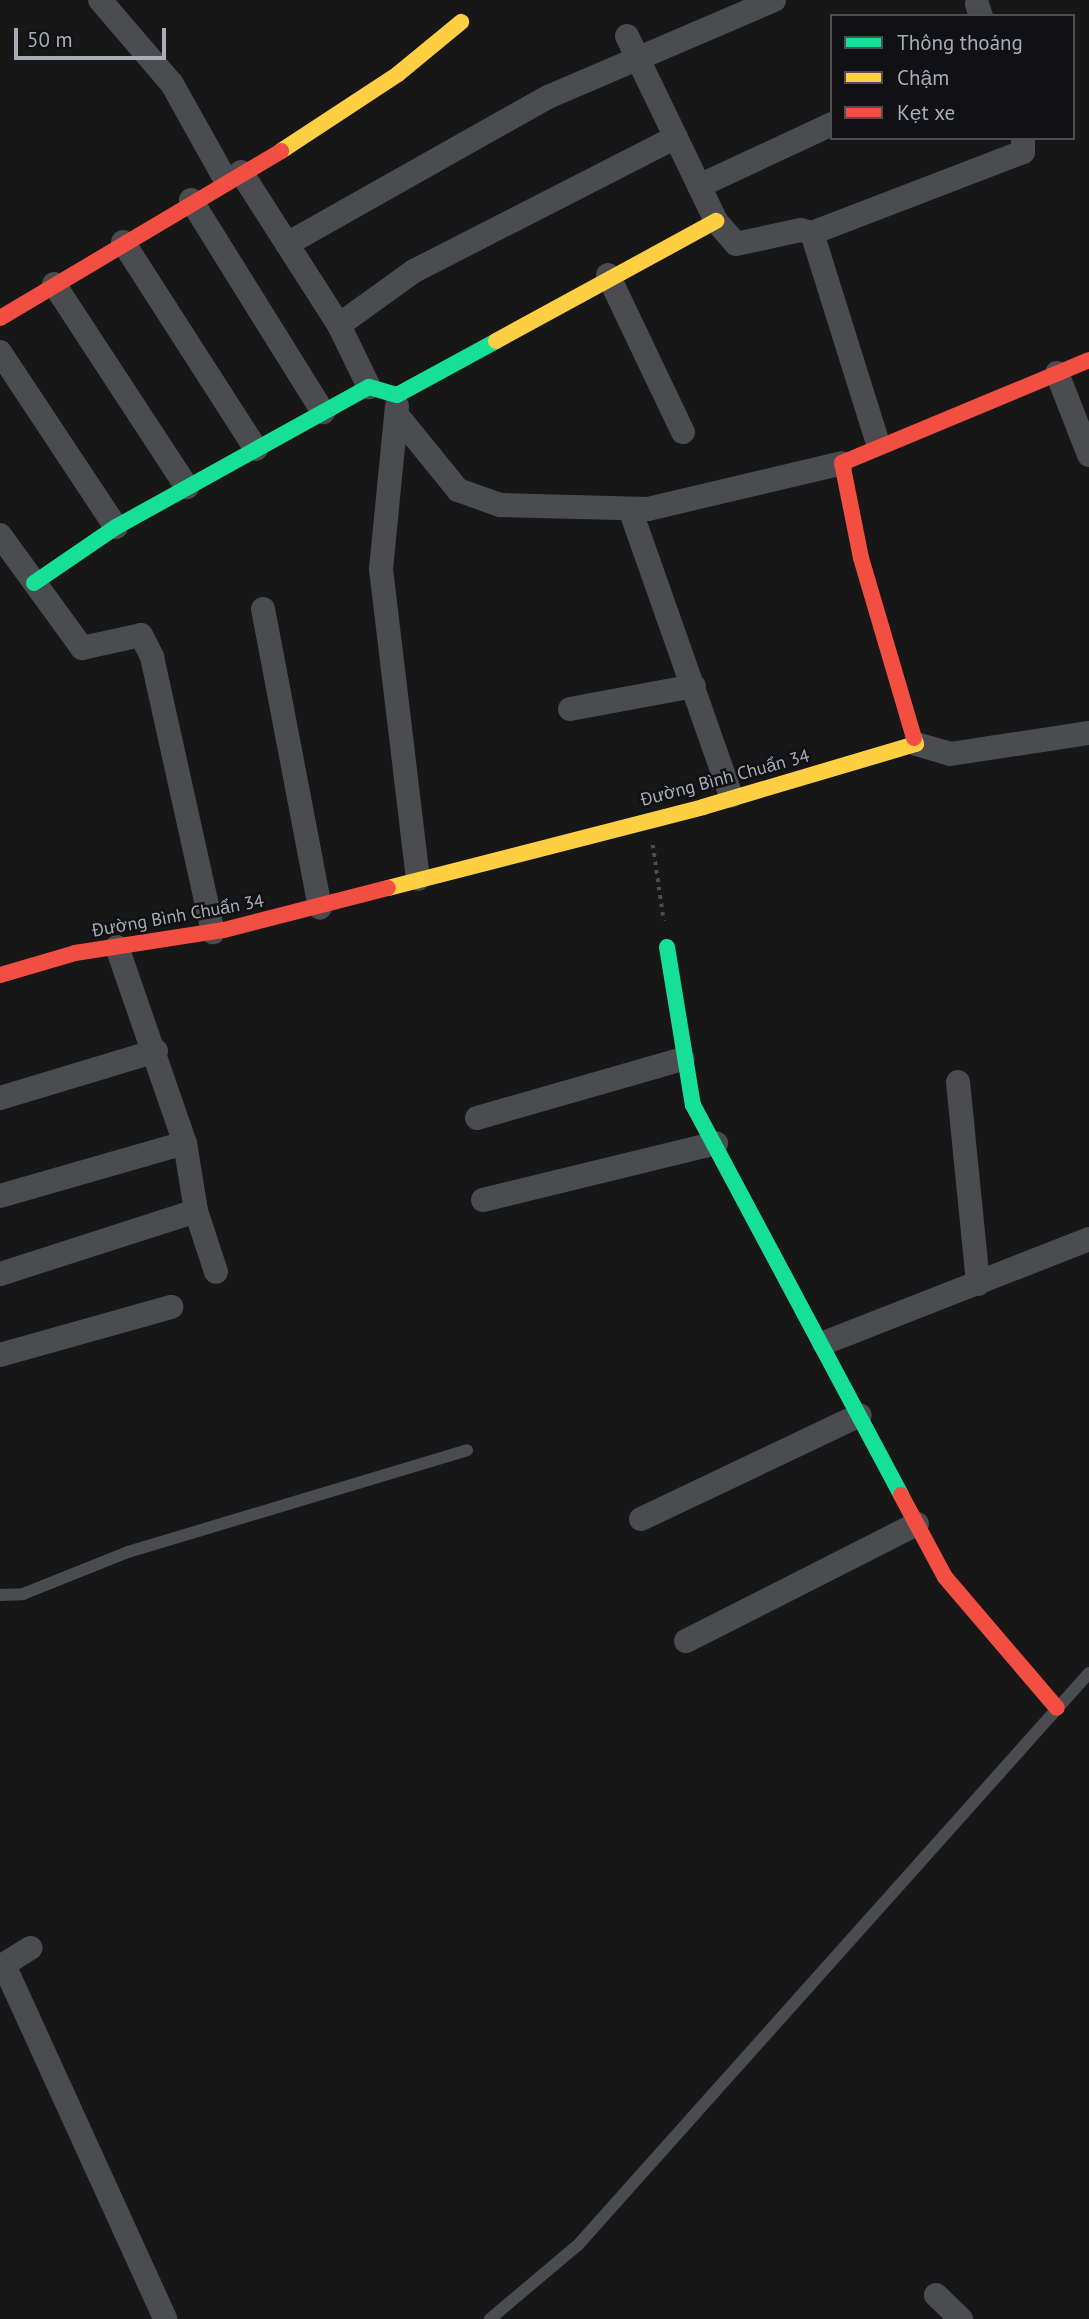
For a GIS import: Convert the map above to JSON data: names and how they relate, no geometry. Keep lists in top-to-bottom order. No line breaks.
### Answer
{"streets":{"street":["Đường Bình Chuẩn 34"]},"legend":["Thông thoáng","Chậm","Kẹt xe"],"scale_bar":"50 m"}
